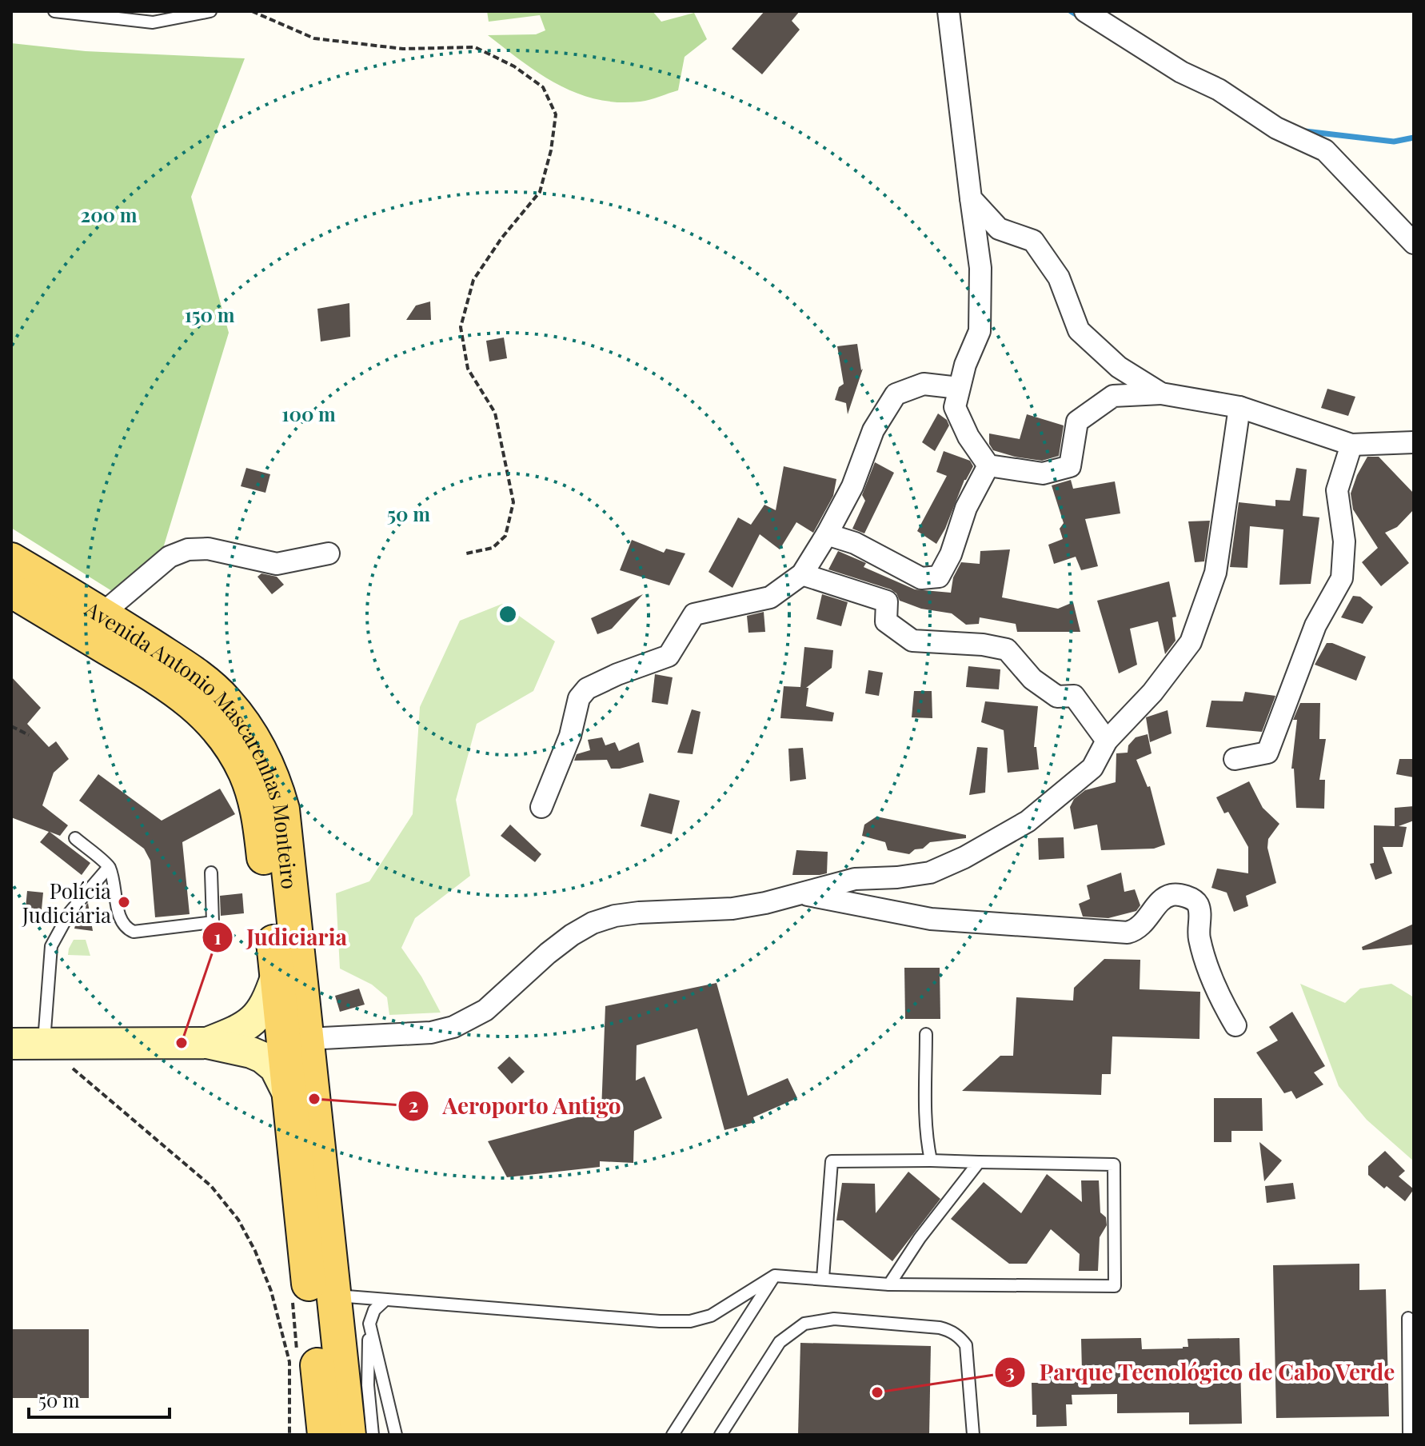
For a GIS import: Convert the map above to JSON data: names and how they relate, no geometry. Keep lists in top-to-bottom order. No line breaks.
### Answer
{"streets":{"main road":["Avenida Antonio Mascarenhas Monteiro"]},"places":["Polícia Judiciária","Judiciaria","Aeroporto Antigo","Parque Tecnológico de Cabo Verde"],"scale_bar":"50 m","rings":["200 m","150 m","100 m","50 m"]}
